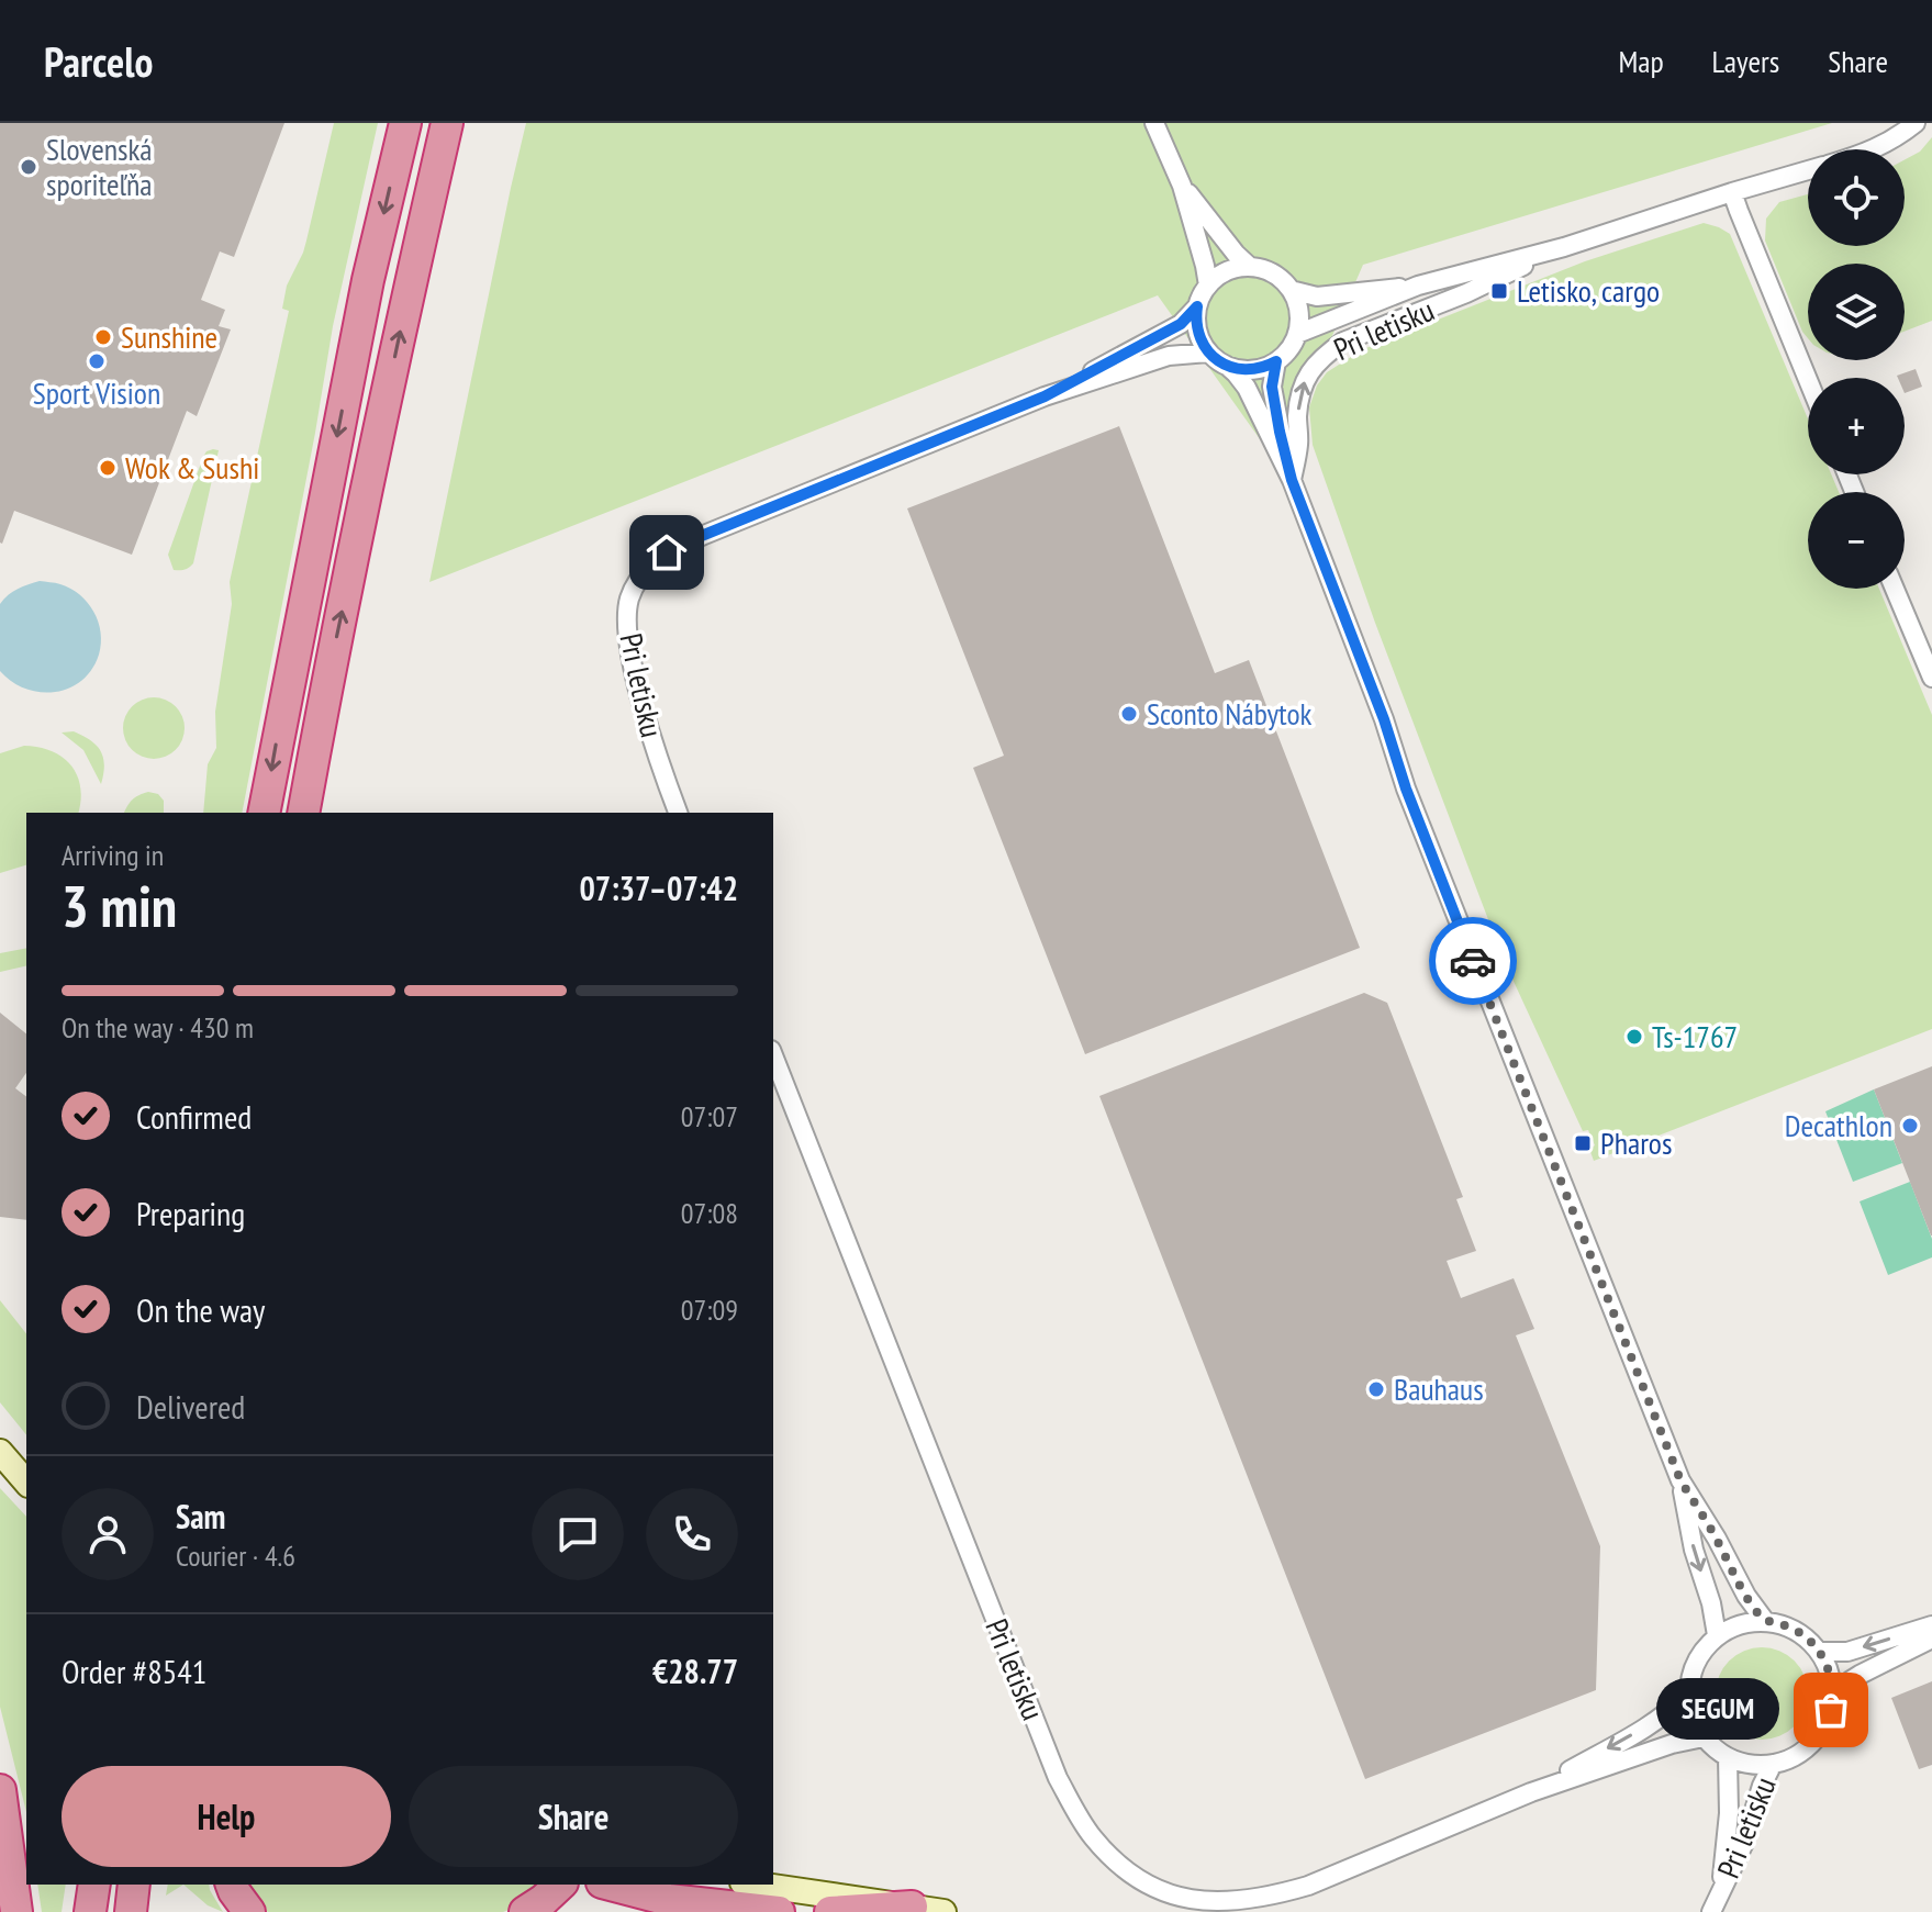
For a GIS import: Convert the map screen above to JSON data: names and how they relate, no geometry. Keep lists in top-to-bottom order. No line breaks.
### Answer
{"streets":{"street":["Pri letisku"]},"places":{"other":["Slovenská sporiteľňa","Sunshine","Sport Vision","Wok & Sushi","Sconto Nábytok","Ts-1767","Decathlon","Bauhaus","SEGUM"],"transit":["Letisko, cargo","Pharos"]},"page":{"header":"Parcelo","nav":["Map","Layers","Share"],"map_buttons":["+","−"],"heading":["3 min","Arriving in","07:37–07:42"],"panel":["Sam","Courier · 4.6","Order #8541","€28.77"],"bar":"On the way · 430 m","list":[["Confirmed","07:07"],["Preparing","07:08"],["On the way","07:09"],"Delivered"],"bubble":"SEGUM","buttons":["Help","Share"]}}
